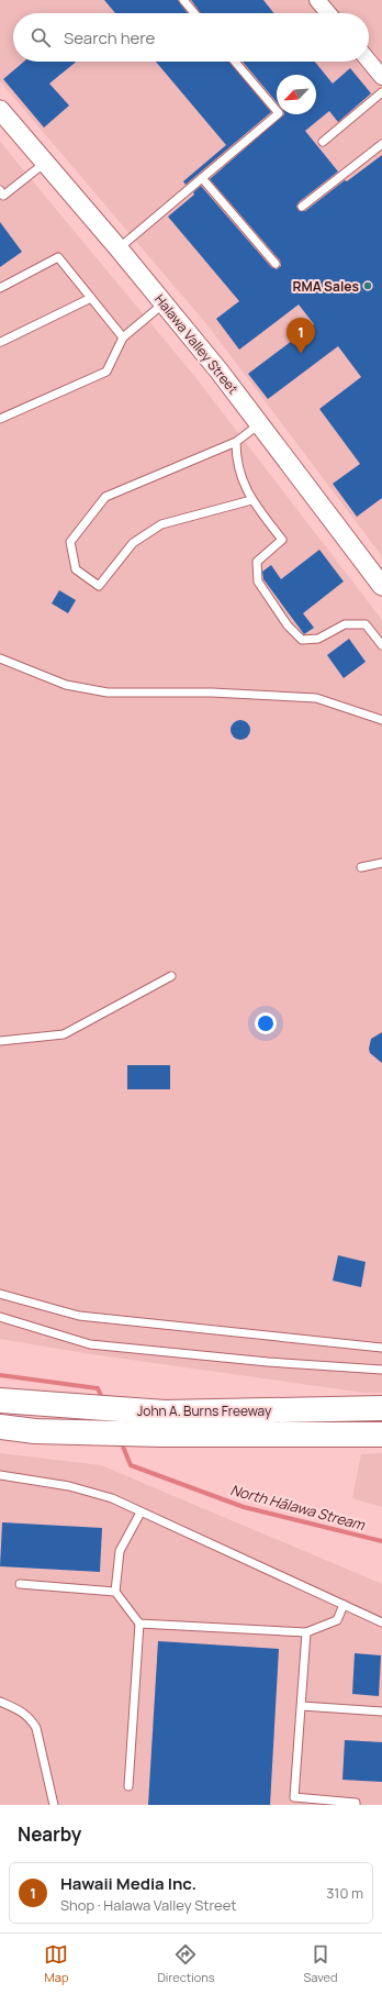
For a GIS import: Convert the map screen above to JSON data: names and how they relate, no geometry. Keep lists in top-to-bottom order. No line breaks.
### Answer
{"streets":{"highway":["John A. Burns Freeway"],"street":["Halawa Valley Street"]},"water":["North Hālawa Stream"],"places":["RMA Sales"],"north":"bottom left","page":{"search":"Search here","pins":"1","heading":"Nearby","list":[{"mark":"1","name":"Hawaii Media Inc.","note":"Shop · Halawa Valley Street","value":"310 m"}],"nav":["Map","Directions","Saved"]}}
